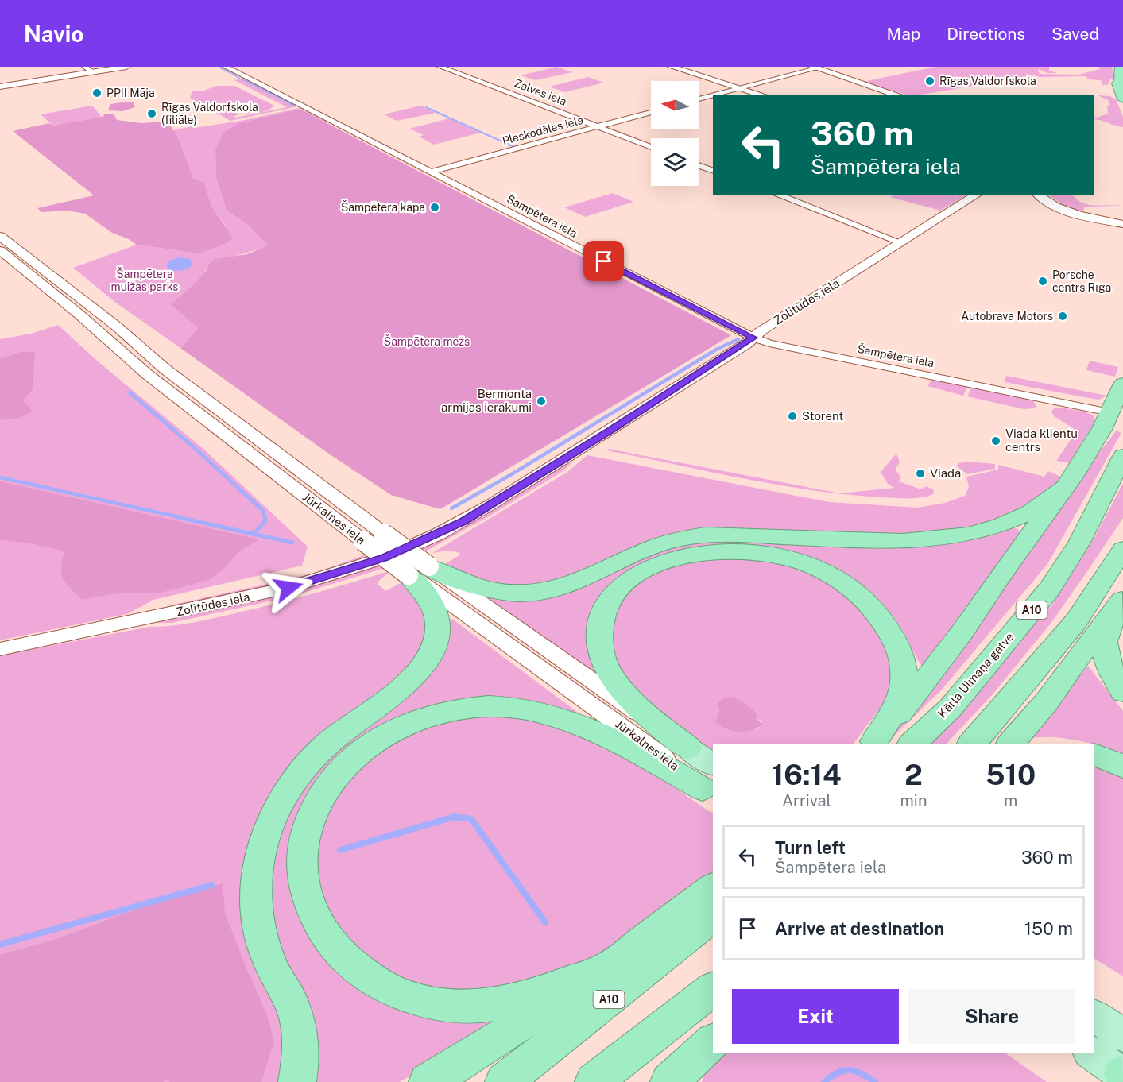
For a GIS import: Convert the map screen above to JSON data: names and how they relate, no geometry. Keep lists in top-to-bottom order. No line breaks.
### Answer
{"streets":{"highway":["A10","Kārļa Ulmaņa gatve"],"street":["Zalves iela","Pleskodāles iela","Šampētera iela","Zolitūdes iela","Jūrkalnes iela"]},"crossings":[["Zalves iela","Pleskodāles iela"],["Pleskodāles iela","Šampētera iela"],["Šampētera iela","Zolitūdes iela"]],"parks":["Šampētera muižas parks","Šampētera mežs"],"places":["Rīgas Valdorfskola","PPII Māja","Rīgas Valdorfskola (filiāle)","Šampētera kāpa","Porsche centrs Rīga","Autobrava Motors","Bermonta armijas ierakumi","Storent","Viada klientu centrs","Viada"],"north":"left","page":{"header":"Navio","nav":["Map","Directions","Saved"],"turn":["360 m","Šampētera iela"],"eta":["16:14","Arrival","2","min","510","m"],"list":[{"name":"Turn left","note":"Šampētera iela","value":"360 m"},{"name":"Arrive at destination","value":"150 m"}],"buttons":["Exit","Share"]}}
